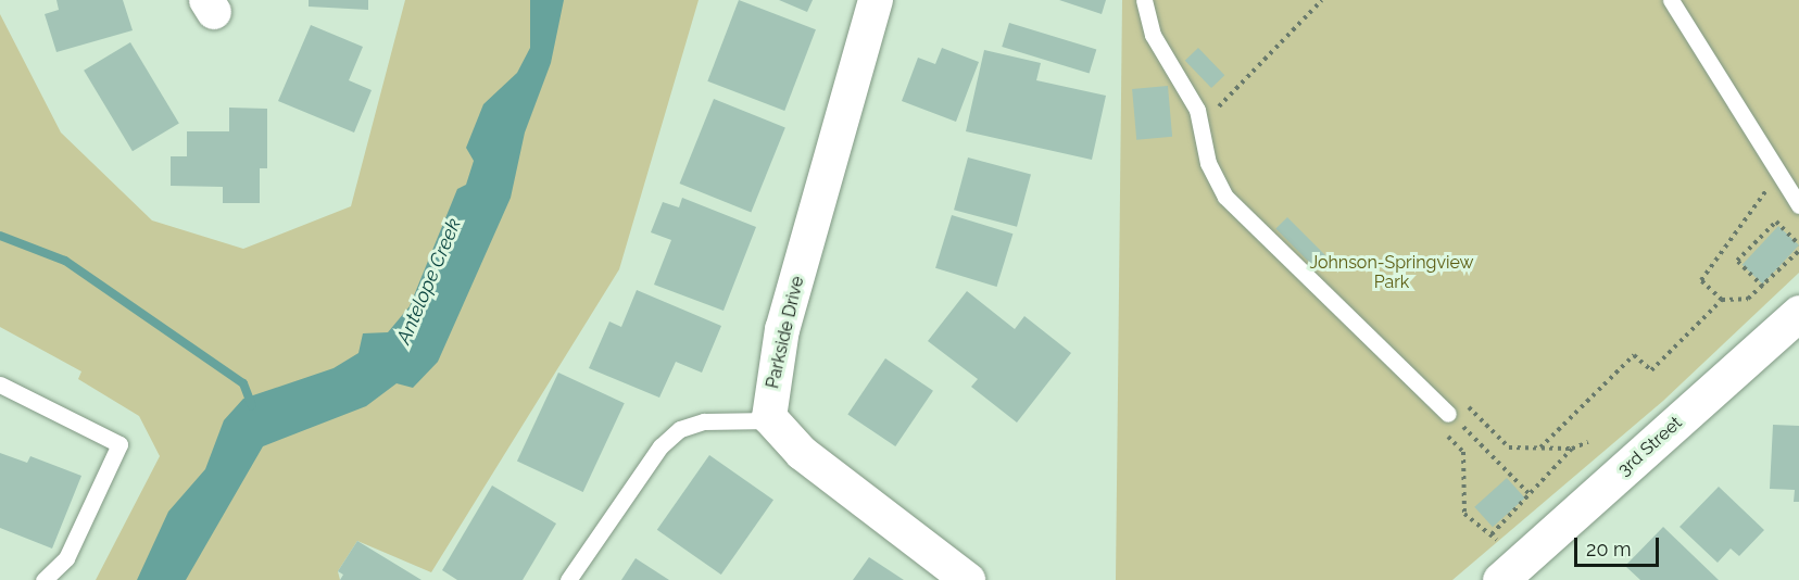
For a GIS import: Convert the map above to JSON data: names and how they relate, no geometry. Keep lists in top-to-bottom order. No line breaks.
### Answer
{"streets":{"street":["Parkside Drive","3rd Street"]},"water":["Antelope Creek"],"parks":["Johnson-Springview Park"],"scale_bar":"20 m"}
